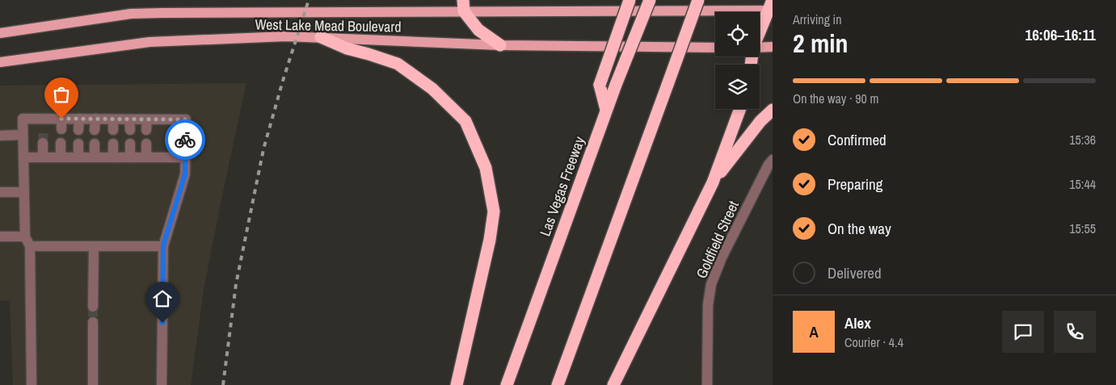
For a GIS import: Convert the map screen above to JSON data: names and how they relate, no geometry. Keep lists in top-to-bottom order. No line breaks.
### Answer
{"streets":{"highway":["Las Vegas Freeway"],"main road":["West Lake Mead Boulevard"],"street":["Goldfield Street"]},"page":{"heading":["2 min","Arriving in","16:06–16:11"],"panel":["Alex","Courier · 4.4"],"bar":"On the way · 90 m","list":[["Confirmed","15:36"],["Preparing","15:44"],["On the way","15:55"],"Delivered"],"round":"A"}}
